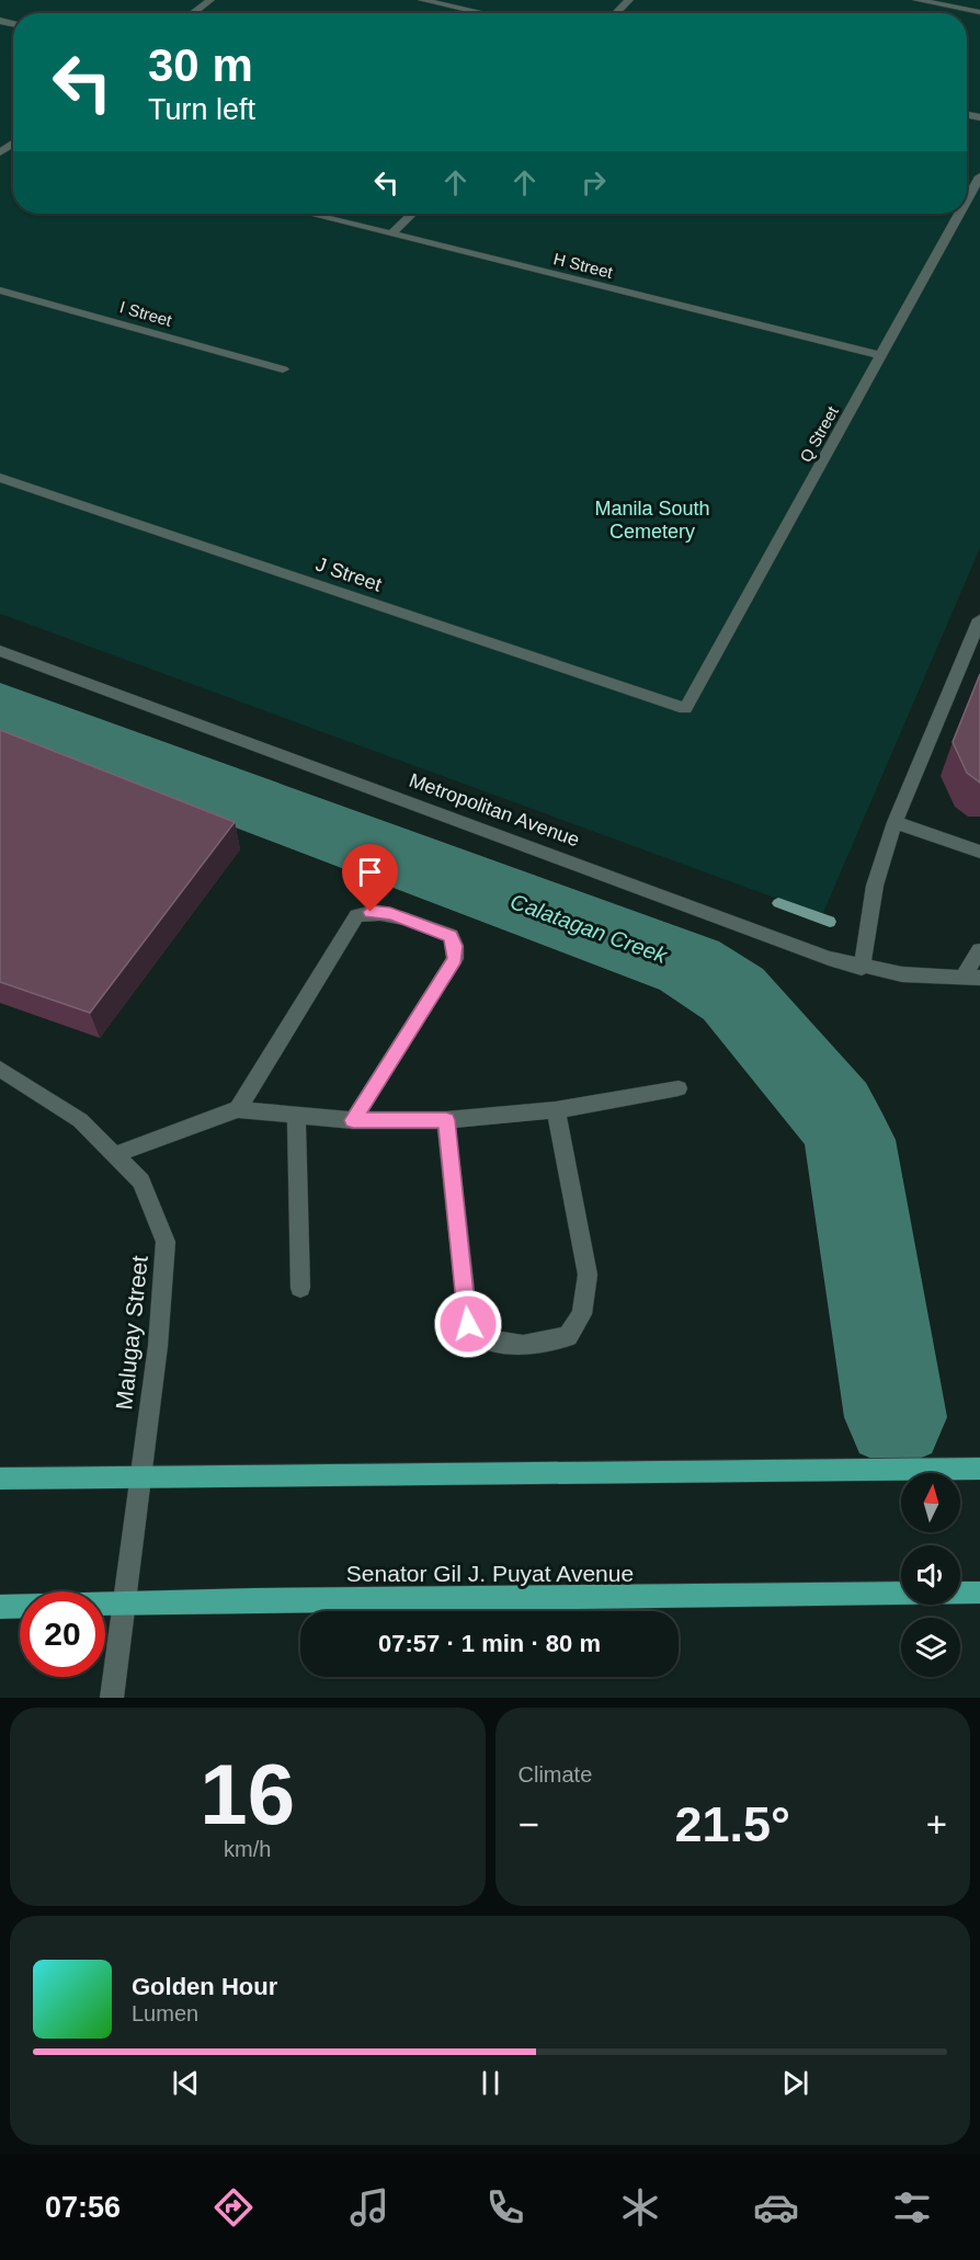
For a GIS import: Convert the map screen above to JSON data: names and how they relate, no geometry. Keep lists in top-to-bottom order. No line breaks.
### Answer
{"streets":{"main road":["Senator Gil J. Puyat Avenue"],"street":["H Street","I Street","Q Street","J Street","Metropolitan Avenue","Malugay Street"]},"crossings":[["H Street","Q Street"],["Q Street","J Street"],["Malugay Street","Senator Gil J. Puyat Avenue"]],"water":["Calatagan Creek"],"parks":["Manila South Cemetery"],"north":"top","page":{"turn":["30 m","Turn left"],"limit":"20","trip":"07:57 · 1 min · 80 m","tile":[["16","km/h"],"Climate"],"heat":["−","21.5°","+"],"song":["Golden Hour","Lumen"],"tabs":"07:56"}}
